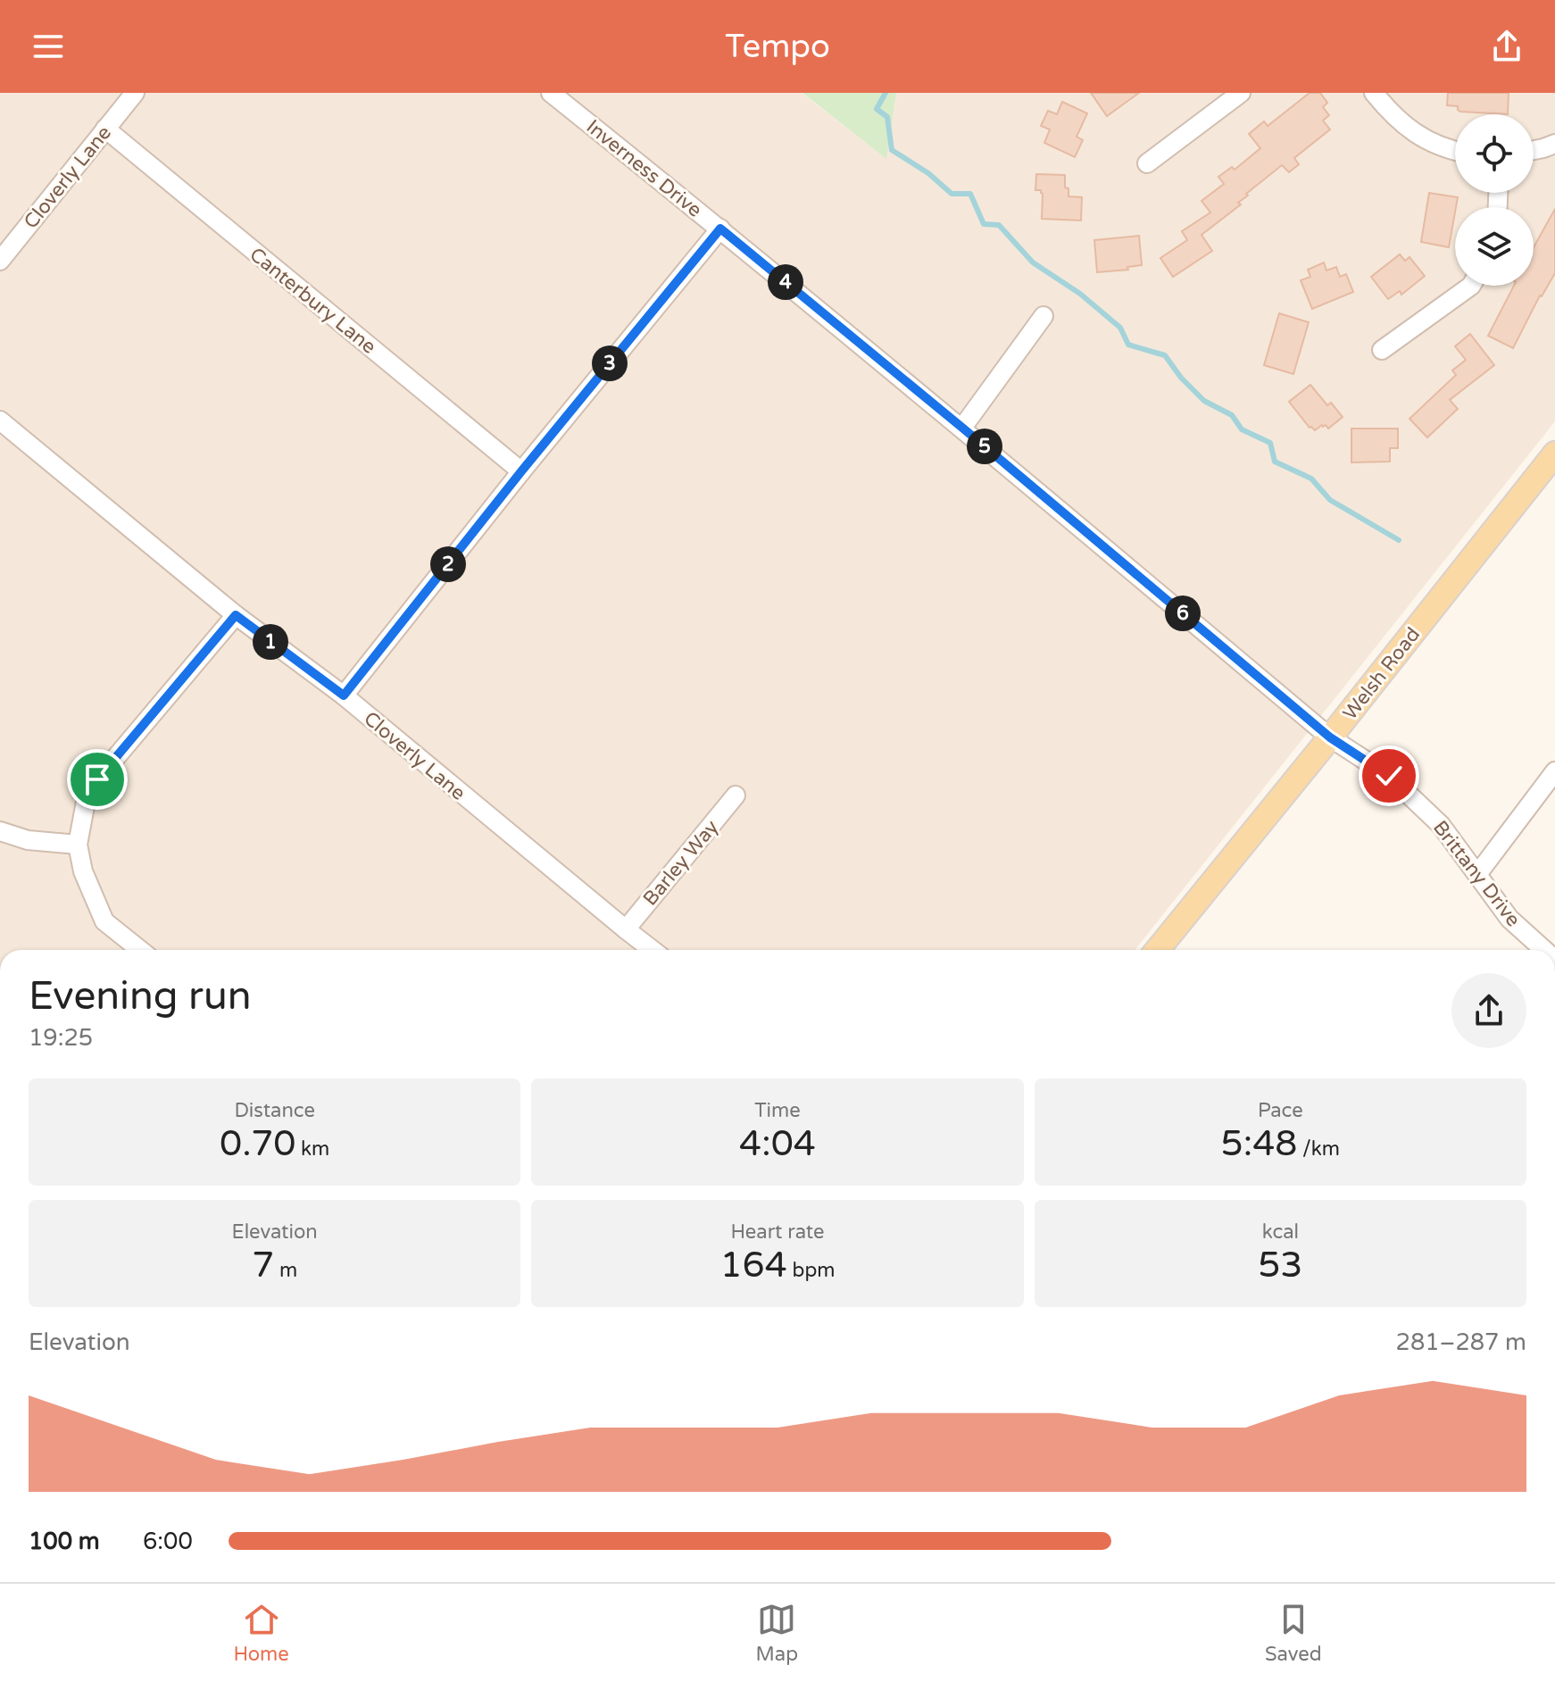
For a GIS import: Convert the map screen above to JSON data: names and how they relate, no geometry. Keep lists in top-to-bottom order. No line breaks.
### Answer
{"streets":{"main road":["Welsh Road"],"street":["Inverness Drive","Cloverly Lane","Canterbury Lane","Barley Way","Brittany Drive"]},"crossings":[["Inverness Drive","Welsh Road"],["Inverness Drive","Brittany Drive"],["Cloverly Lane","Canterbury Lane"],["Cloverly Lane","Barley Way"],["Welsh Road","Brittany Drive"]],"page":{"header":"Tempo","pins":["4","3","5","2","6","1"],"heading":["Evening run","19:25"],"stats":[["Distance","0.70 km"],["Time","4:04"],["Pace","5:48 /km"],["Elevation","7 m"],["Heart rate","164 bpm"],["kcal","53"]],"chart":["Elevation","281–287 m"],"list":[{"name":"100 m","note":"6:00"}],"tabs":["Home","Map","Saved"]}}
